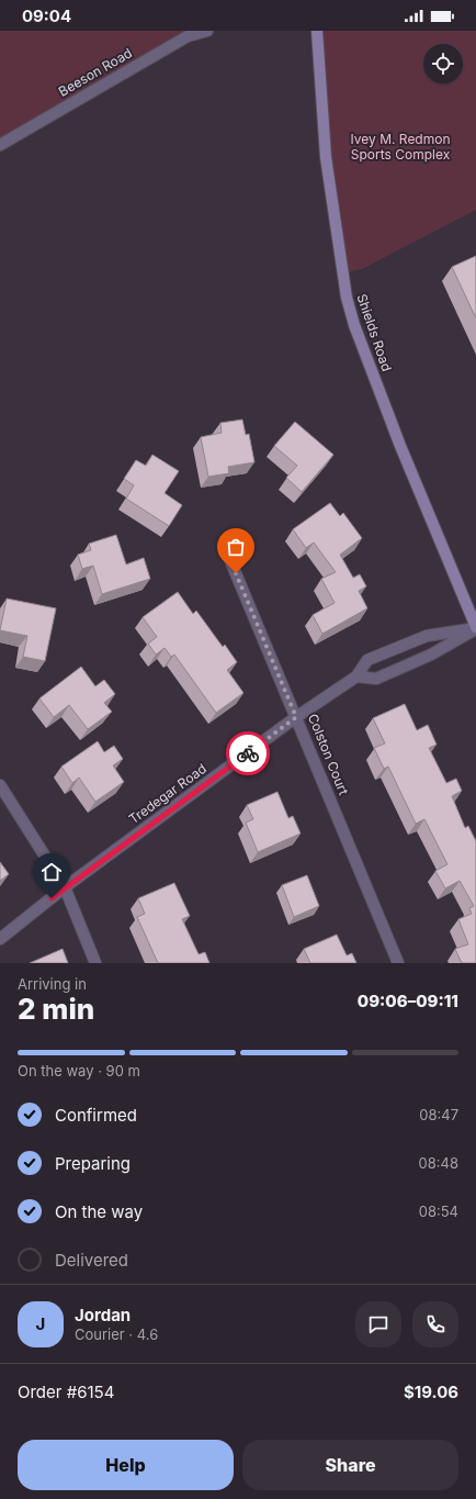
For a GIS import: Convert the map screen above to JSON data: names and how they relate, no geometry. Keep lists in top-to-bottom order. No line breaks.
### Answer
{"streets":{"street":["Beeson Road","Shields Road","Colston Court","Tredegar Road"]},"crossings":[["Shields Road","Tredegar Road"],["Colston Court","Tredegar Road"]],"parks":["Ivey M. Redmon Sports Complex"],"page":{"status":"09:04","heading":["2 min","Arriving in","09:06–09:11"],"panel":["Jordan","Courier · 4.6","Order #6154","$19.06"],"bar":"On the way · 90 m","list":[["Confirmed","08:47"],["Preparing","08:48"],["On the way","08:54"],"Delivered"],"round":"J","buttons":["Help","Share"]}}
